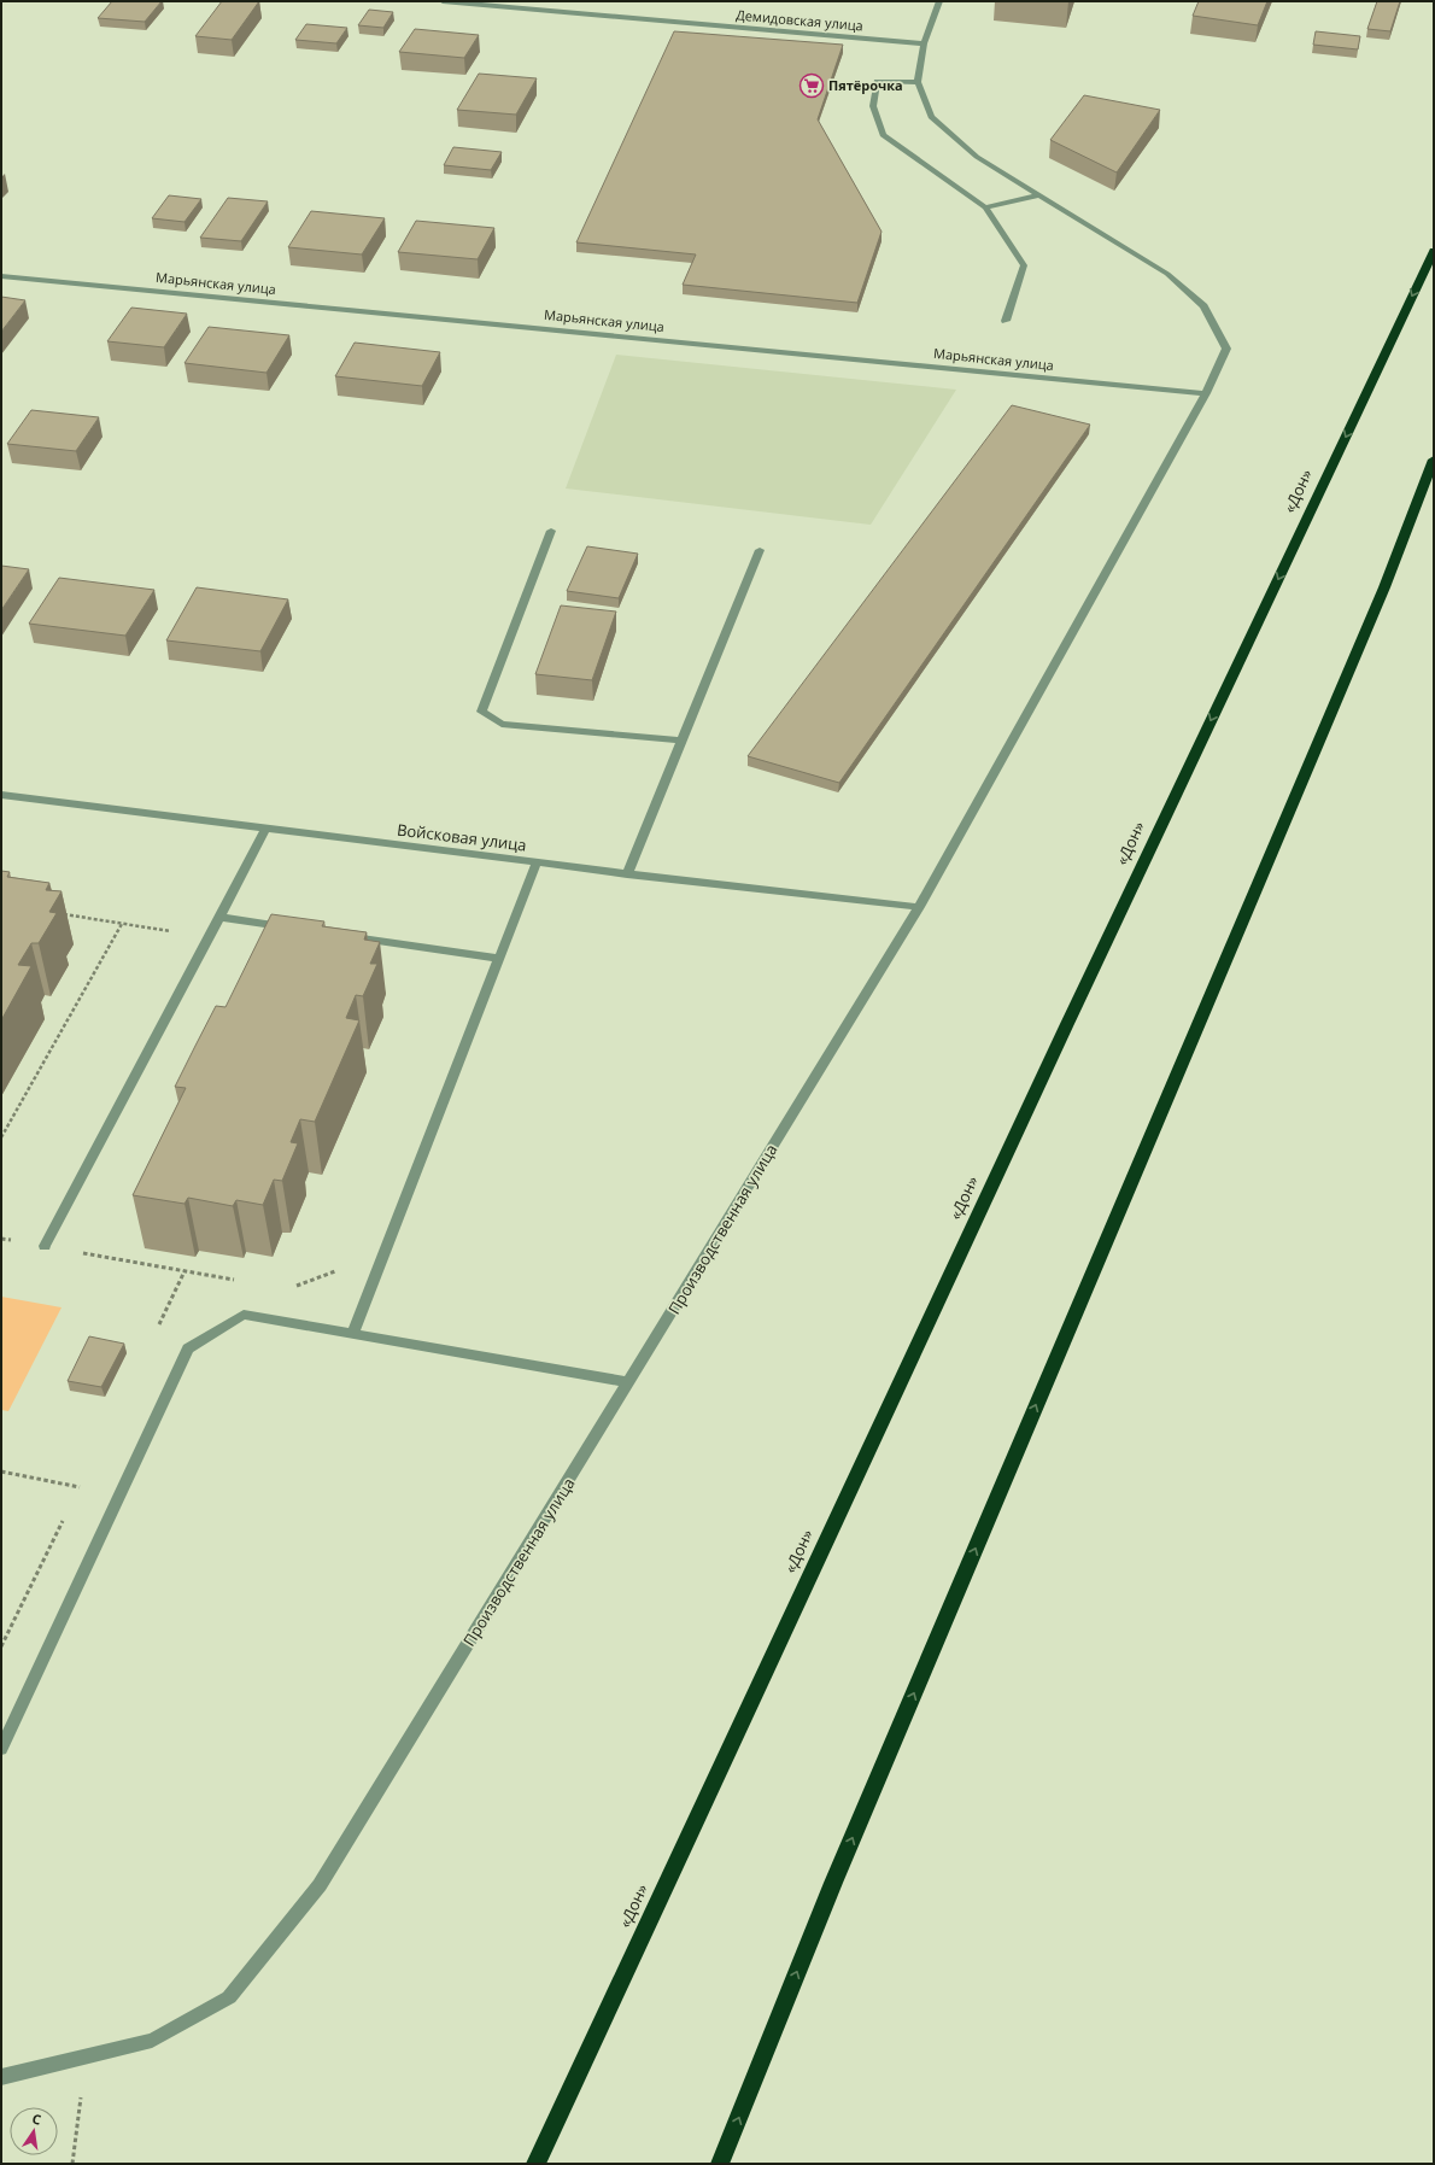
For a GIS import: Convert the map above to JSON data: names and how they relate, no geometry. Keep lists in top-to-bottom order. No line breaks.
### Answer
{"streets":{"highway":["«Дон»"],"street":["Демидовская улица","Марьянская улица","Войсковая улица","Производственная улица"]},"crossings":[["Марьянская улица","Производственная улица"],["Войсковая улица","Производственная улица"]],"places":{"supermarket":["Пятёрочка"]},"north":"top"}
